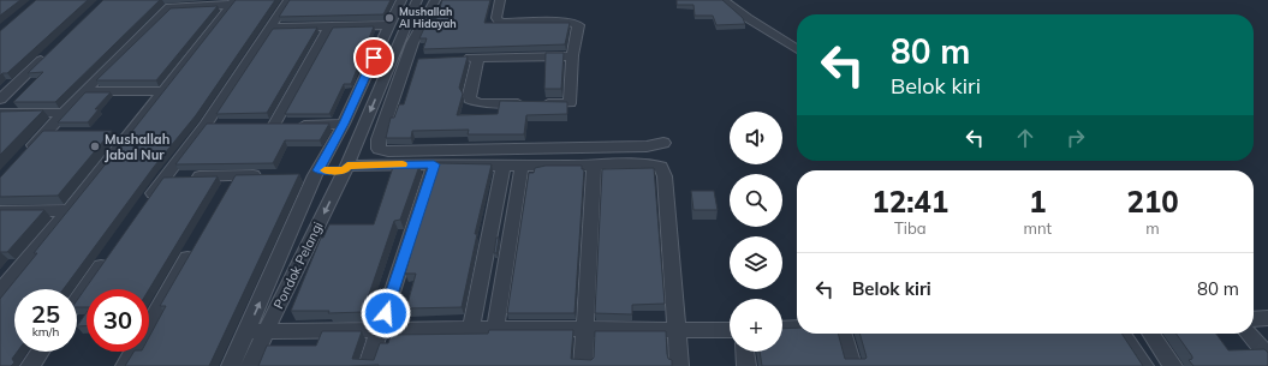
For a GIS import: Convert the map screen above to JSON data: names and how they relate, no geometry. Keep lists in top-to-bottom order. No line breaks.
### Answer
{"streets":{"street":["Pondok Pelangi"]},"places":["Mushallah Al Hidayah","Mushallah Jabal Nur"],"page":{"turn":["80 m","Belok kiri"],"map_buttons":"+","eta":["12:41","Tiba","1","mnt","210","m"],"list":[{"name":"Belok kiri","value":"80 m"}],"speed":"25 km/h","limit":"30"}}
